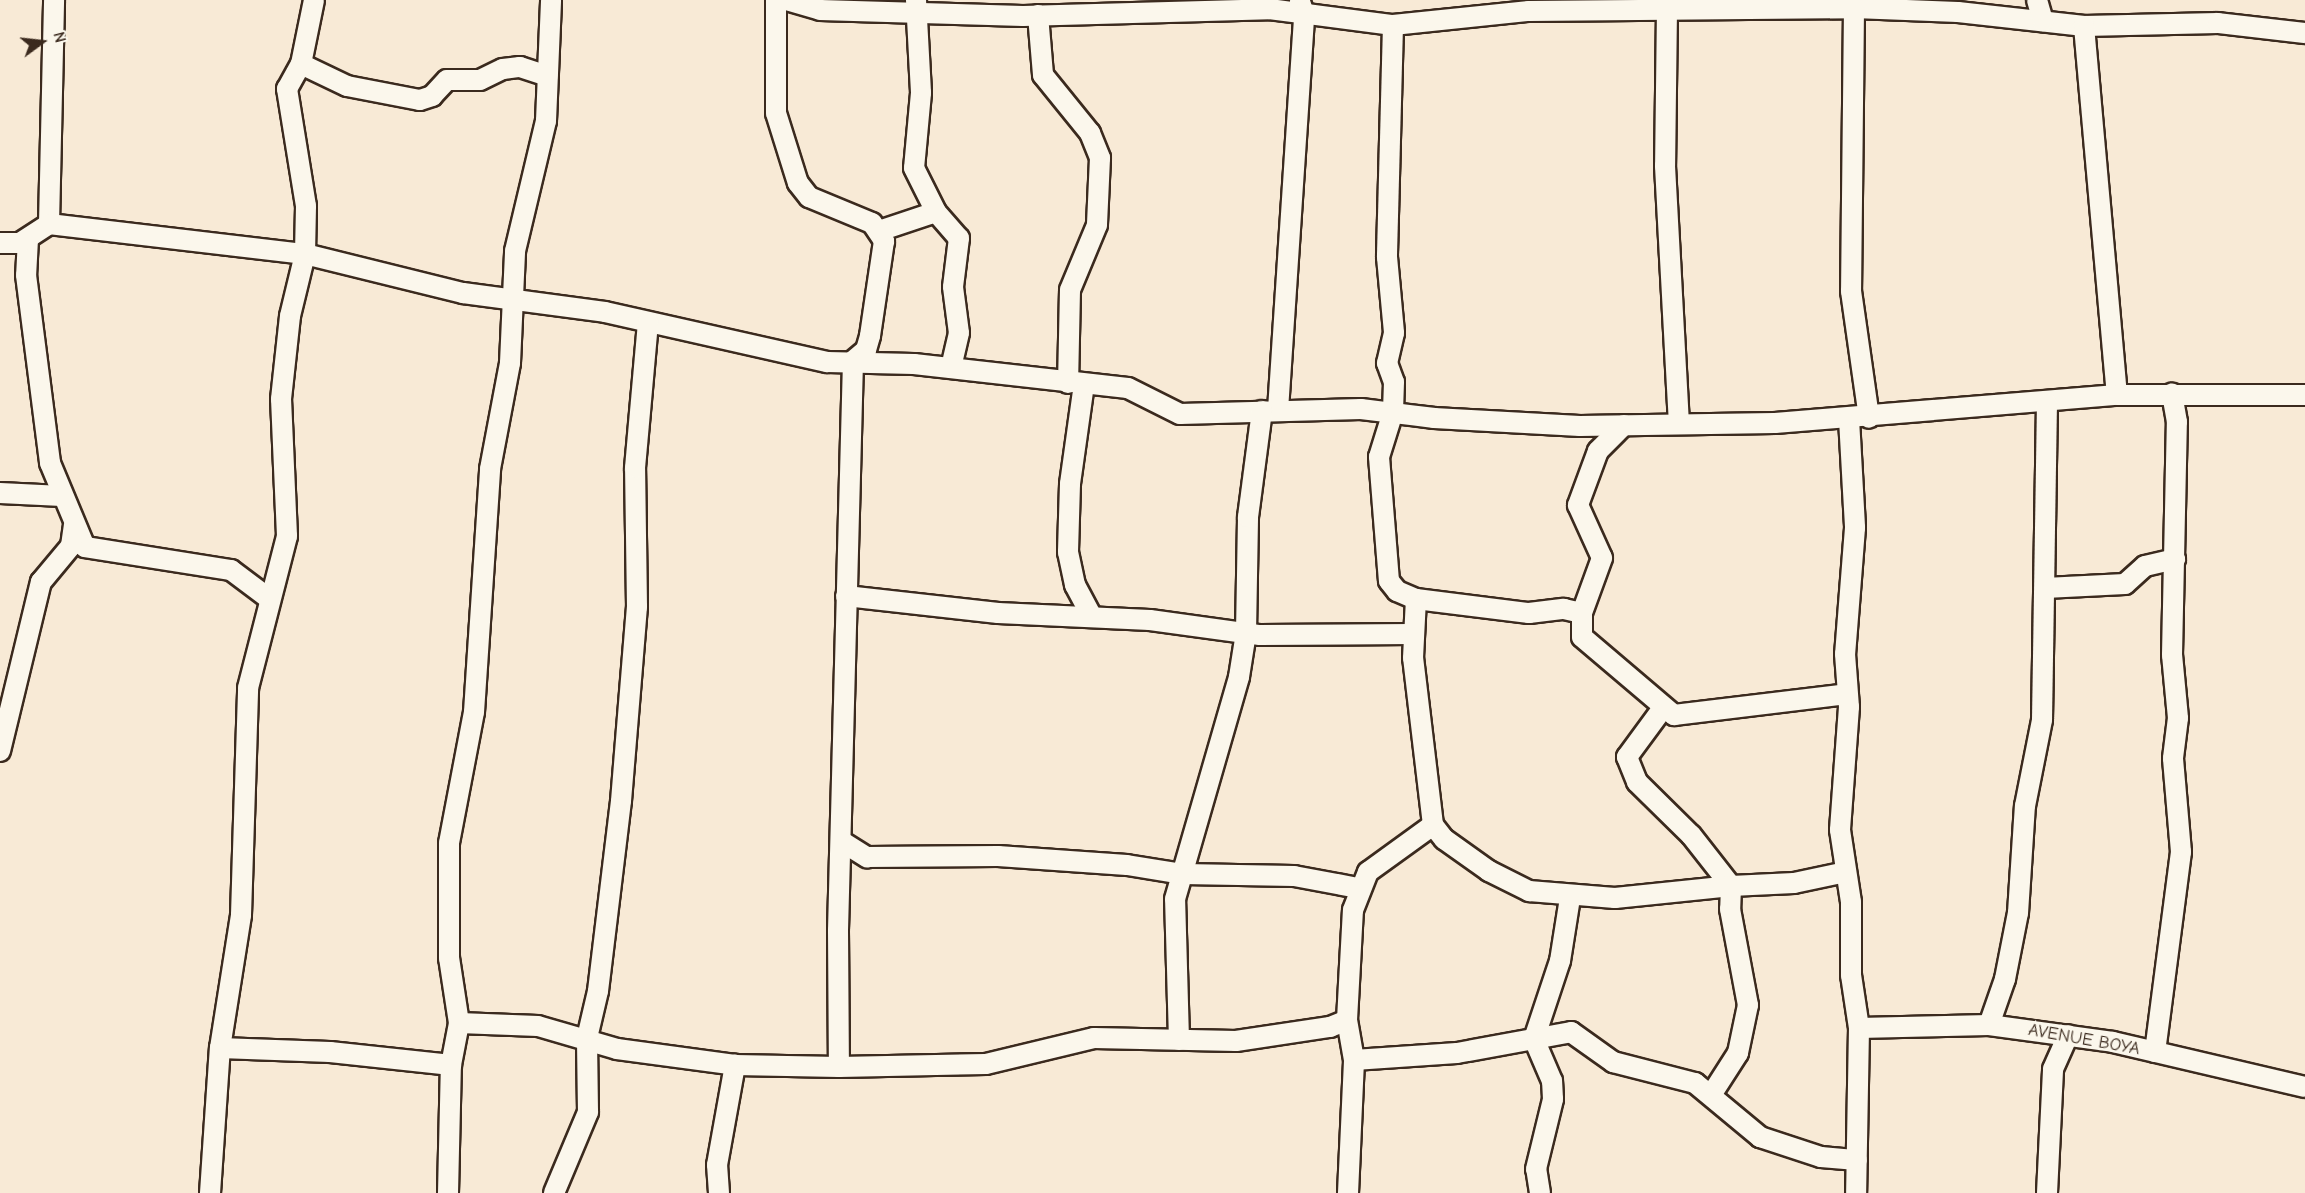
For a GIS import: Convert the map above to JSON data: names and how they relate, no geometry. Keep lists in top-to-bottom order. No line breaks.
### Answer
{"streets":{"street":["AVENUE BOYA"]},"north":"right"}
